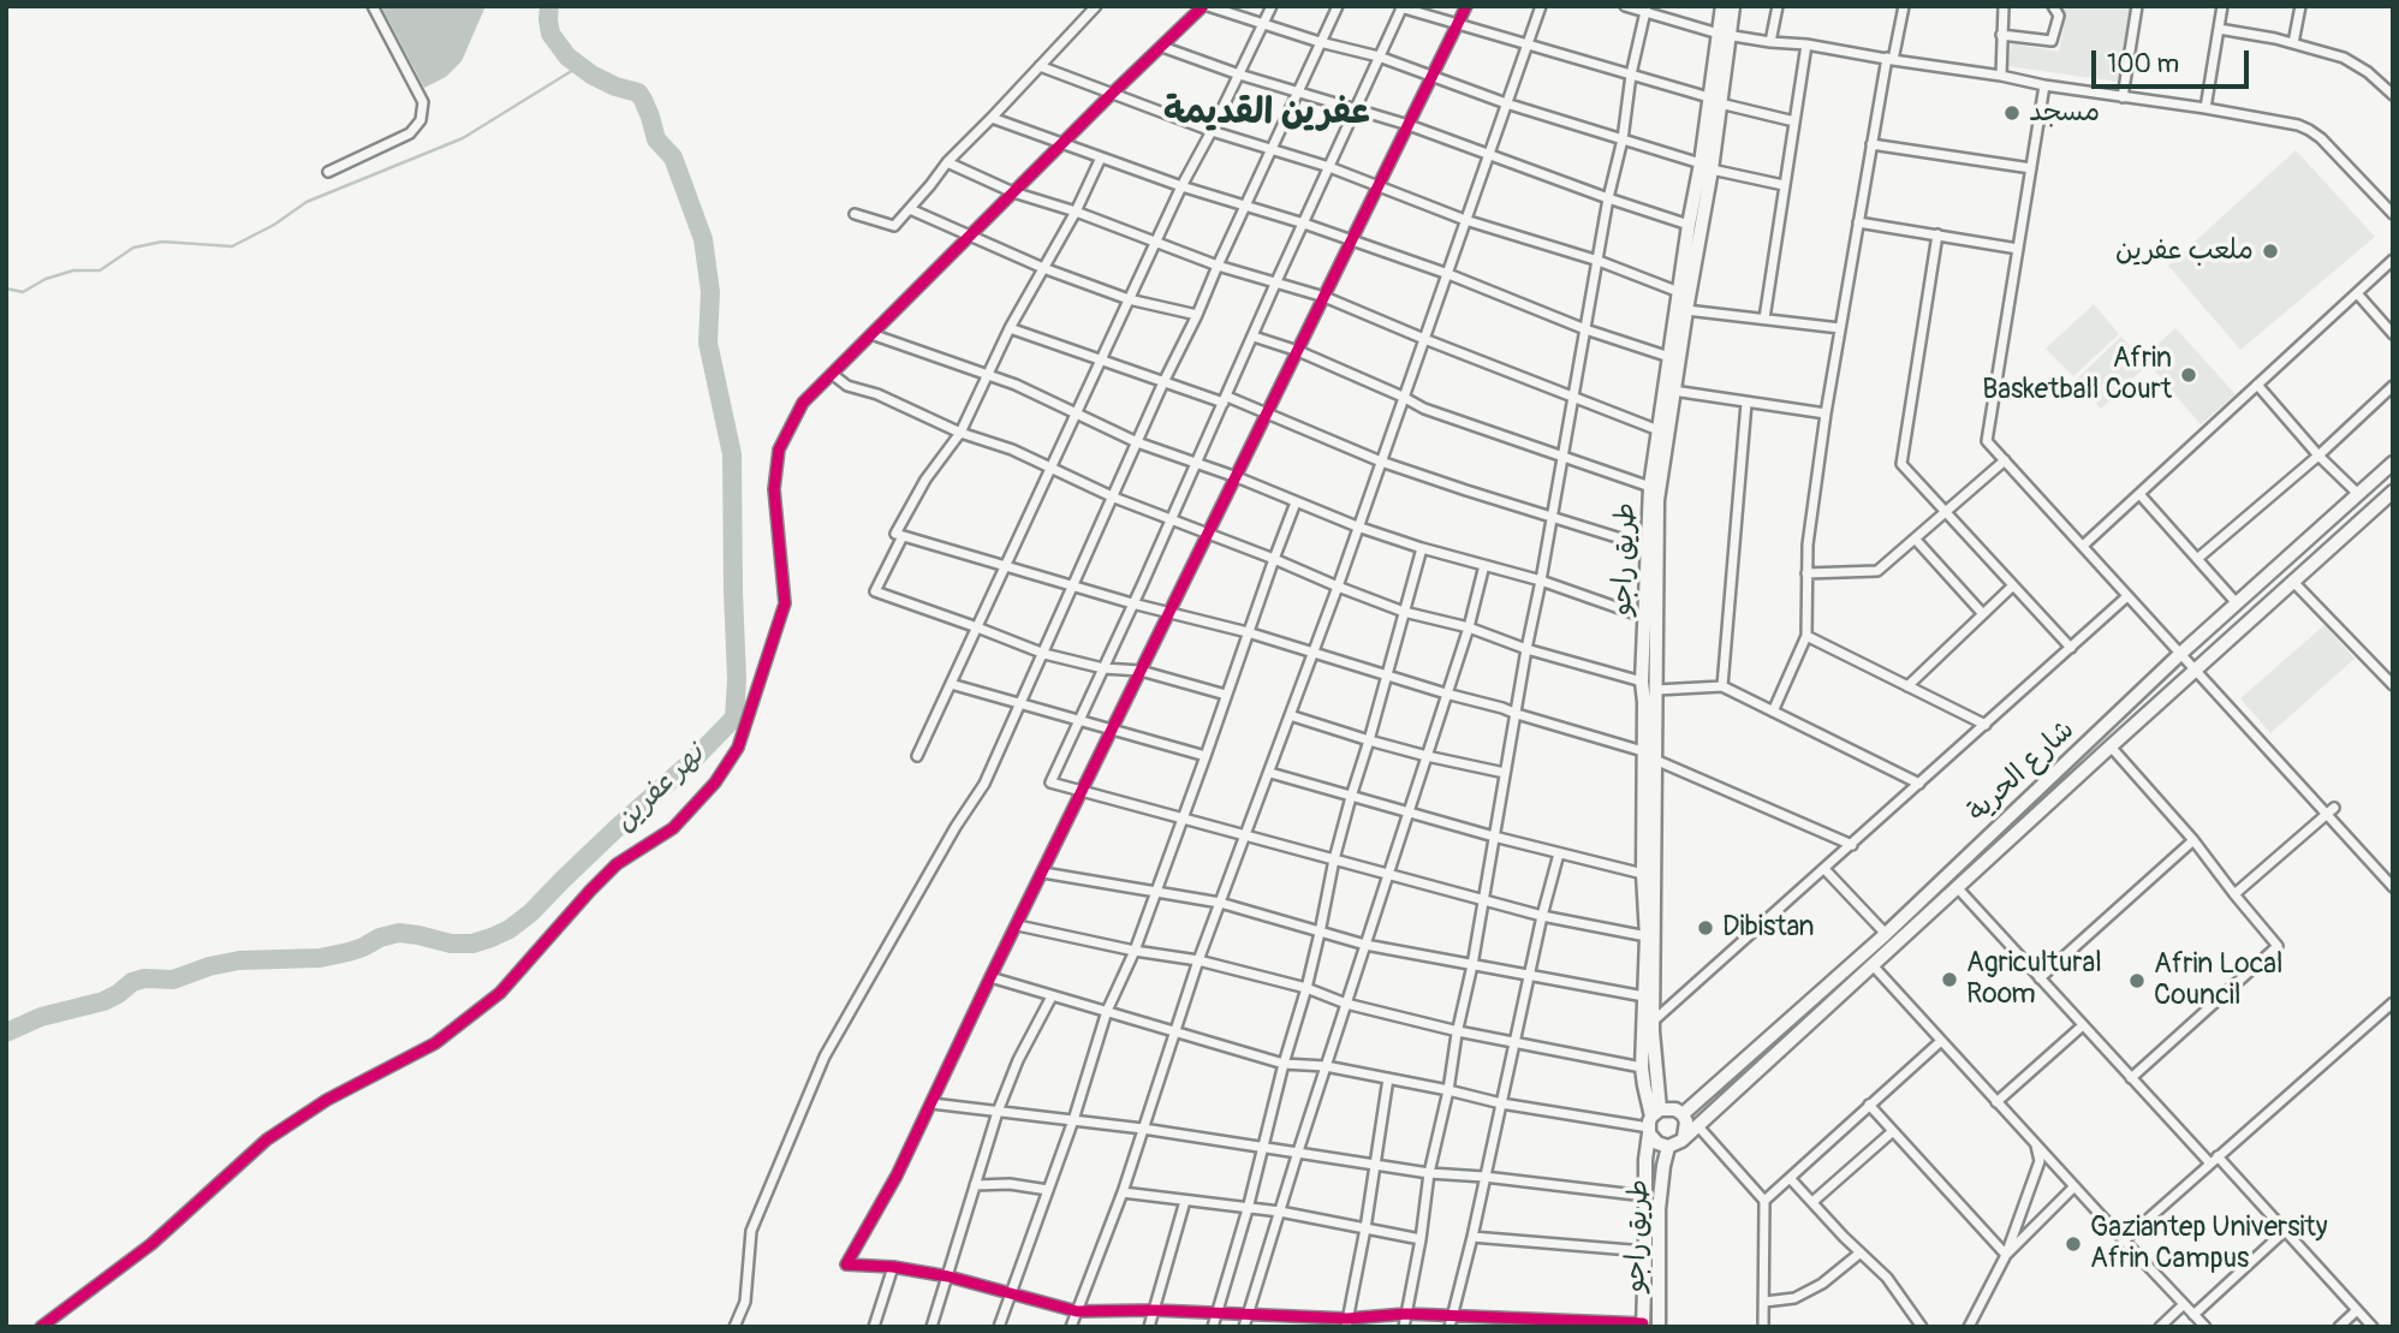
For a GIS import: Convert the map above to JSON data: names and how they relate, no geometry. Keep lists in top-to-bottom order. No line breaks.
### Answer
{"streets":{"main road":["طريق راجو","شارع الحرية"]},"crossings":[["طريق راجو","شارع الحرية"]],"districts":["عفرين القديمة"],"water":["نهر عفرين"],"places":["مسجد","ملعب عفرين","Afrin Basketball Court","Dibistan","Agricultural Room","Afrin Local Council","Gaziantep University Afrin Campus"],"scale_bar":"100 m"}
